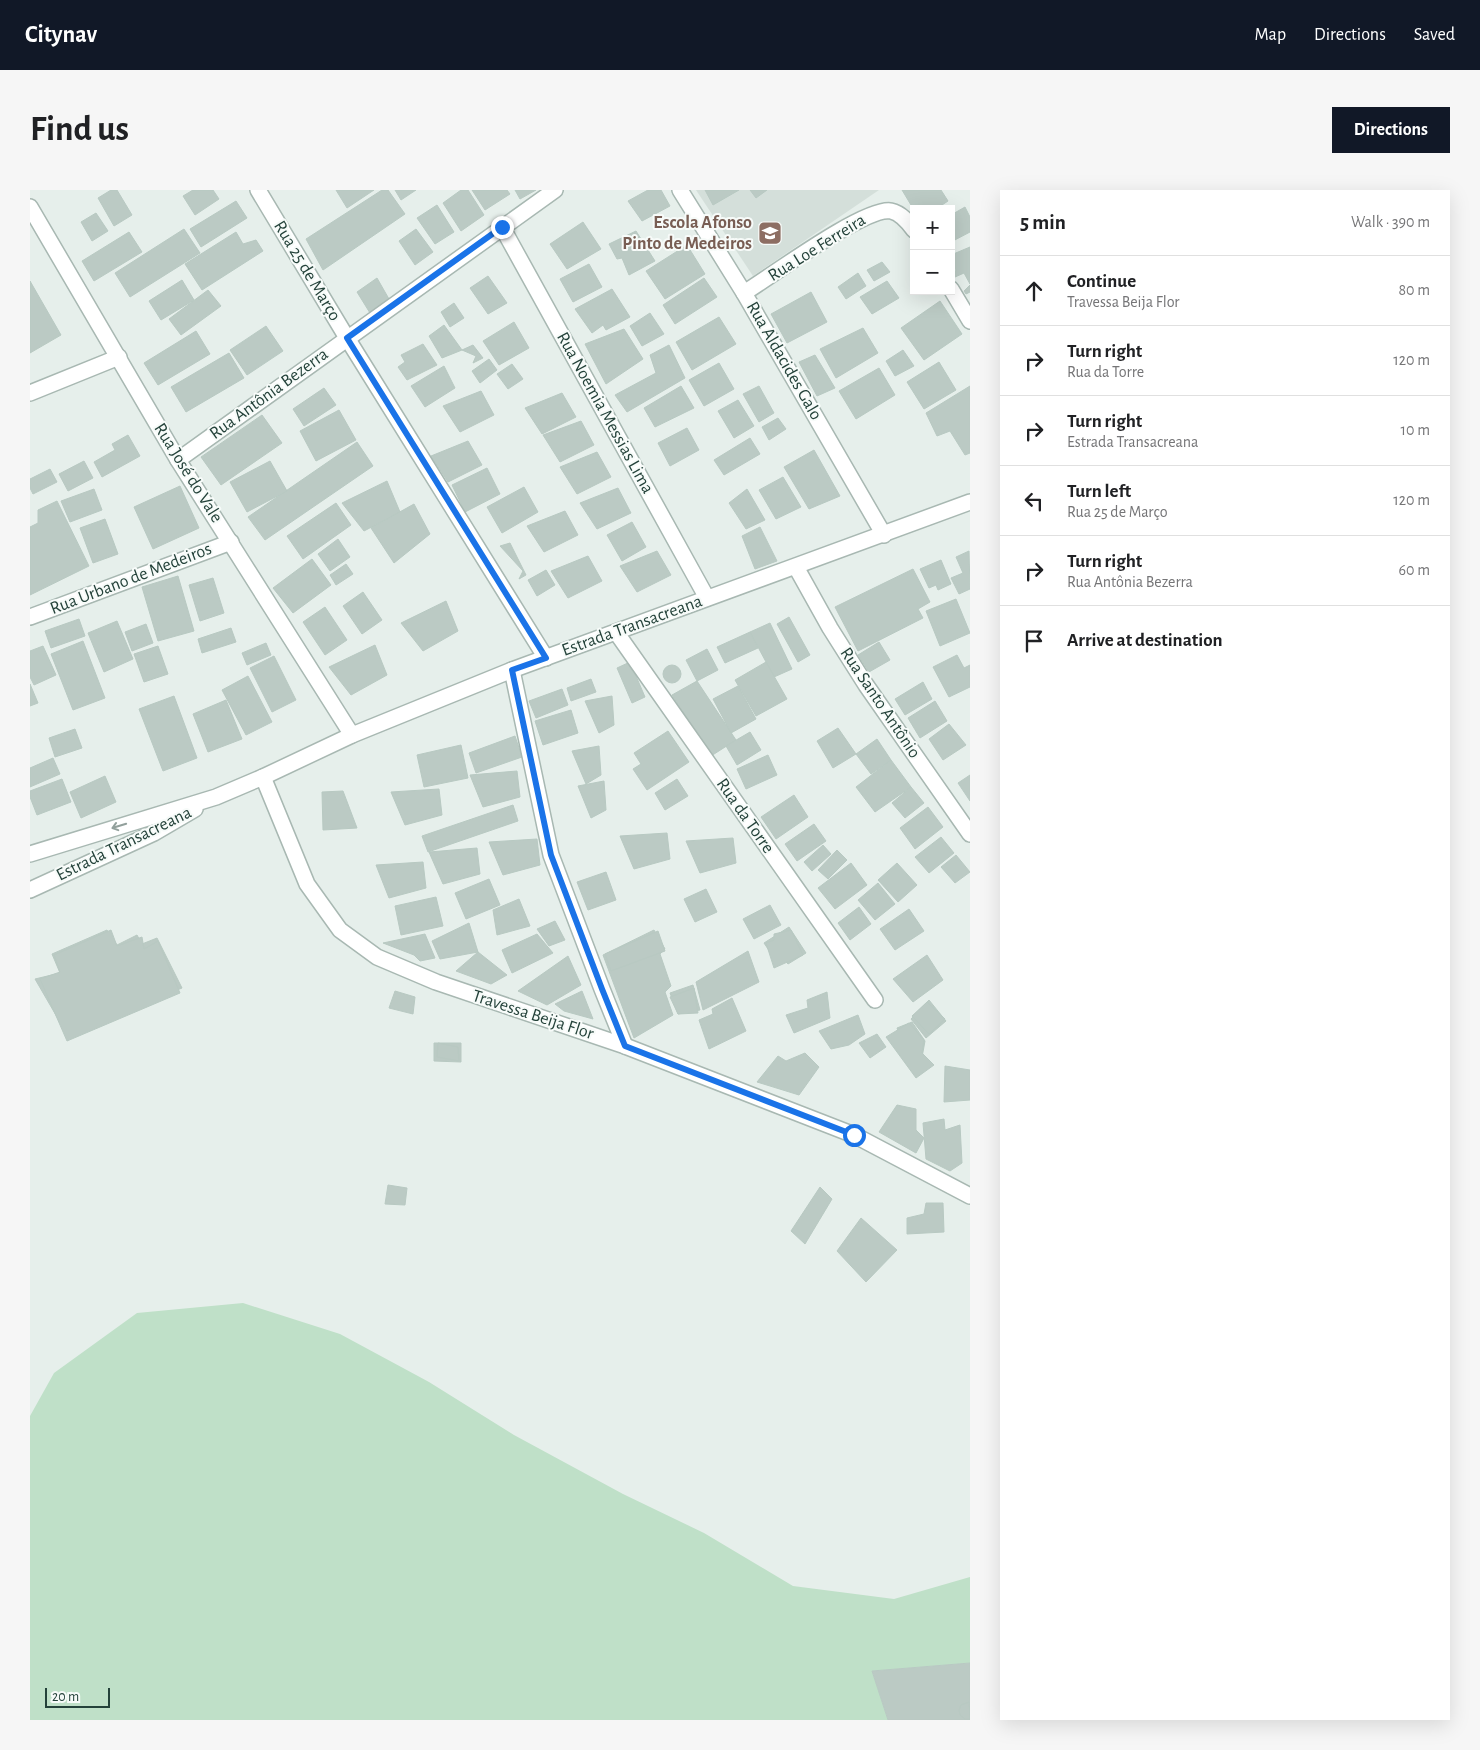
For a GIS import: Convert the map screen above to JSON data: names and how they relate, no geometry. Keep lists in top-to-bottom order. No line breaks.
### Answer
{"streets":{"street":["Rua Loe Ferreira","Rua 25 de Março","Rua Aldacides Galo","Rua Antônia Bezerra","Rua Noemia Messias Lima","Rua José do Vale","Rua Urbano de Medeiros","Estrada Transacreana","Rua Santo Antônio","Rua da Torre","Travessa Beija Flor"]},"crossings":[["Rua Loe Ferreira","Rua Aldacides Galo"],["Rua 25 de Março","Rua Antônia Bezerra"],["Rua 25 de Março","Estrada Transacreana"],["Rua Aldacides Galo","Estrada Transacreana"],["Rua Antônia Bezerra","Rua Noemia Messias Lima"],["Rua Antônia Bezerra","Rua José do Vale"],["Rua Noemia Messias Lima","Estrada Transacreana"],["Rua José do Vale","Rua Urbano de Medeiros"],["Rua José do Vale","Estrada Transacreana"],["Estrada Transacreana","Rua Santo Antônio"],["Estrada Transacreana","Rua da Torre"],["Estrada Transacreana","Travessa Beija Flor"]],"places":{"school or university":["Escola Afonso Pinto de Medeiros"]},"scale_bar":"20 m","page":{"header":"Citynav","nav":["Map","Directions","Saved"],"buttons":"Directions","title":"Find us","heading":["5 min","Walk · 390 m"],"map_buttons":["+","−"],"list":[["Continue","Travessa Beija Flor","80 m"],["Turn right","Rua da Torre","120 m"],["Turn right","Estrada Transacreana","10 m"],["Turn left","Rua 25 de Março","120 m"],["Turn right","Rua Antônia Bezerra","60 m"],"Arrive at destination"],"scale":"20 m"}}
